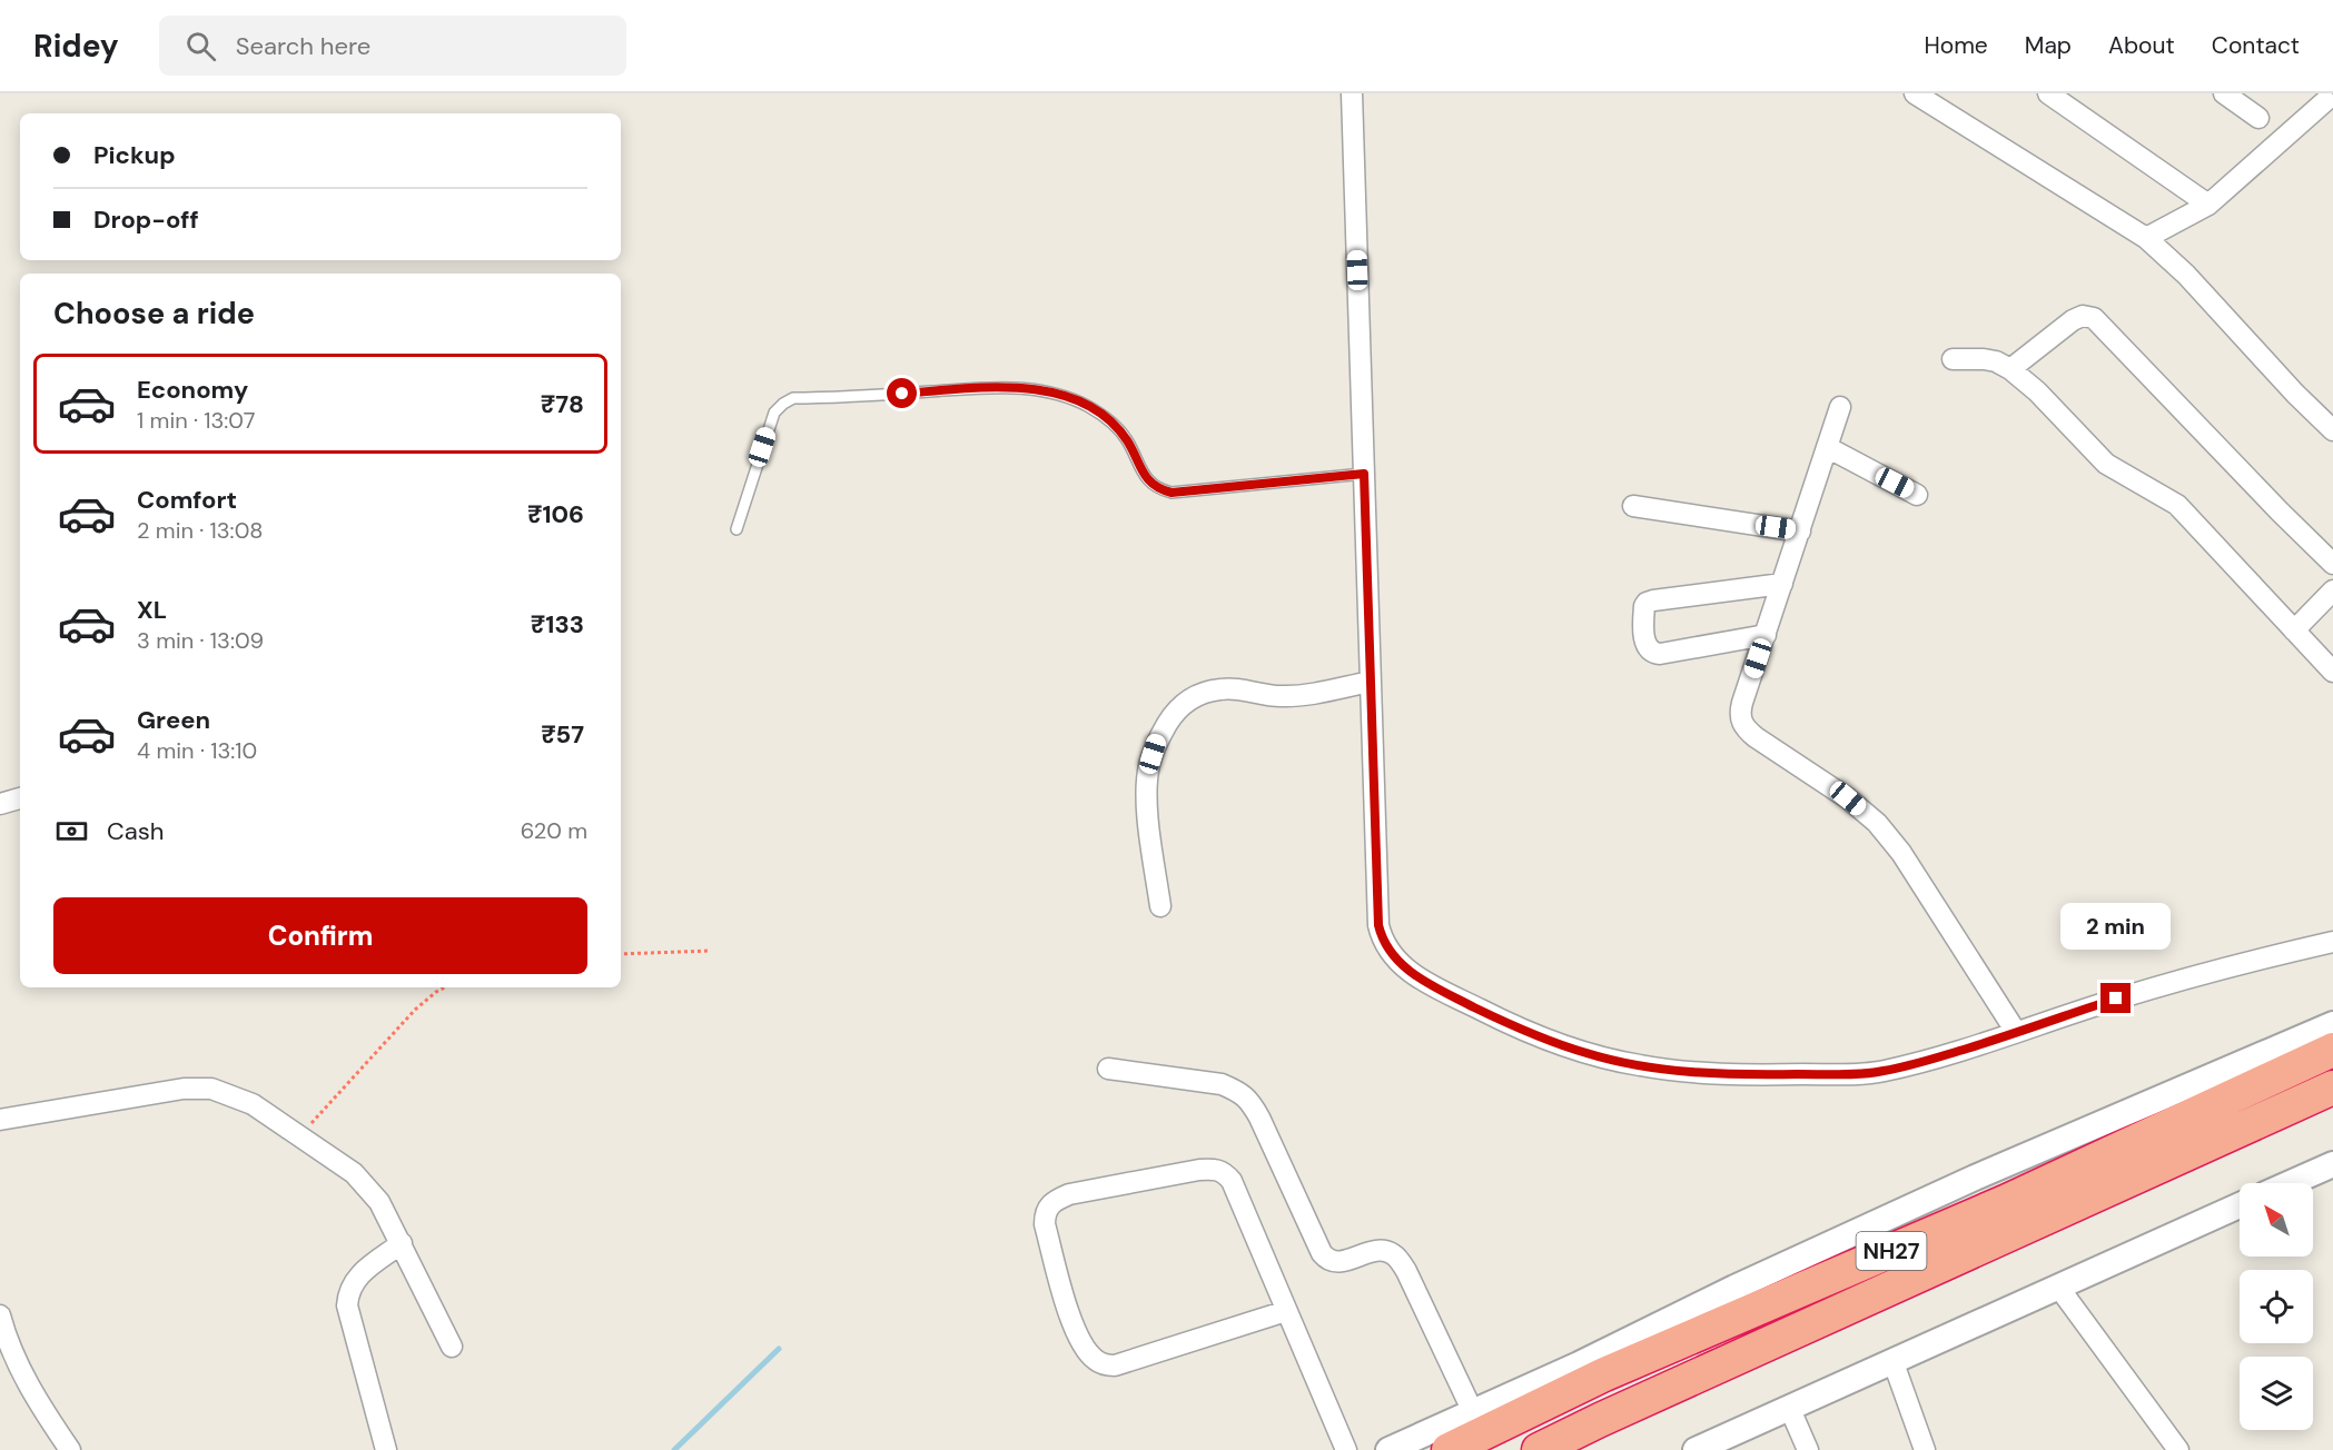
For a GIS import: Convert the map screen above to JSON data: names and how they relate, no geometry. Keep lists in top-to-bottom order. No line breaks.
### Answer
{"streets":{"highway":["NH27"]},"north":"top left","page":{"header":"Ridey","search":"Search here","nav":["Home","Map","About","Contact"],"banner":["Pickup","Drop-off"],"heading":"Choose a ride","list":[{"name":"Economy","note":"1 min · 13:07","value":"₹78"},{"name":"Comfort","note":"2 min · 13:08","value":"₹106"},{"name":"XL","note":"3 min · 13:09","value":"₹133"},{"name":"Green","note":"4 min · 13:10","value":"₹57"}],"pay":["Cash","620 m"],"buttons":"Confirm","bubble":"2 min"}}
